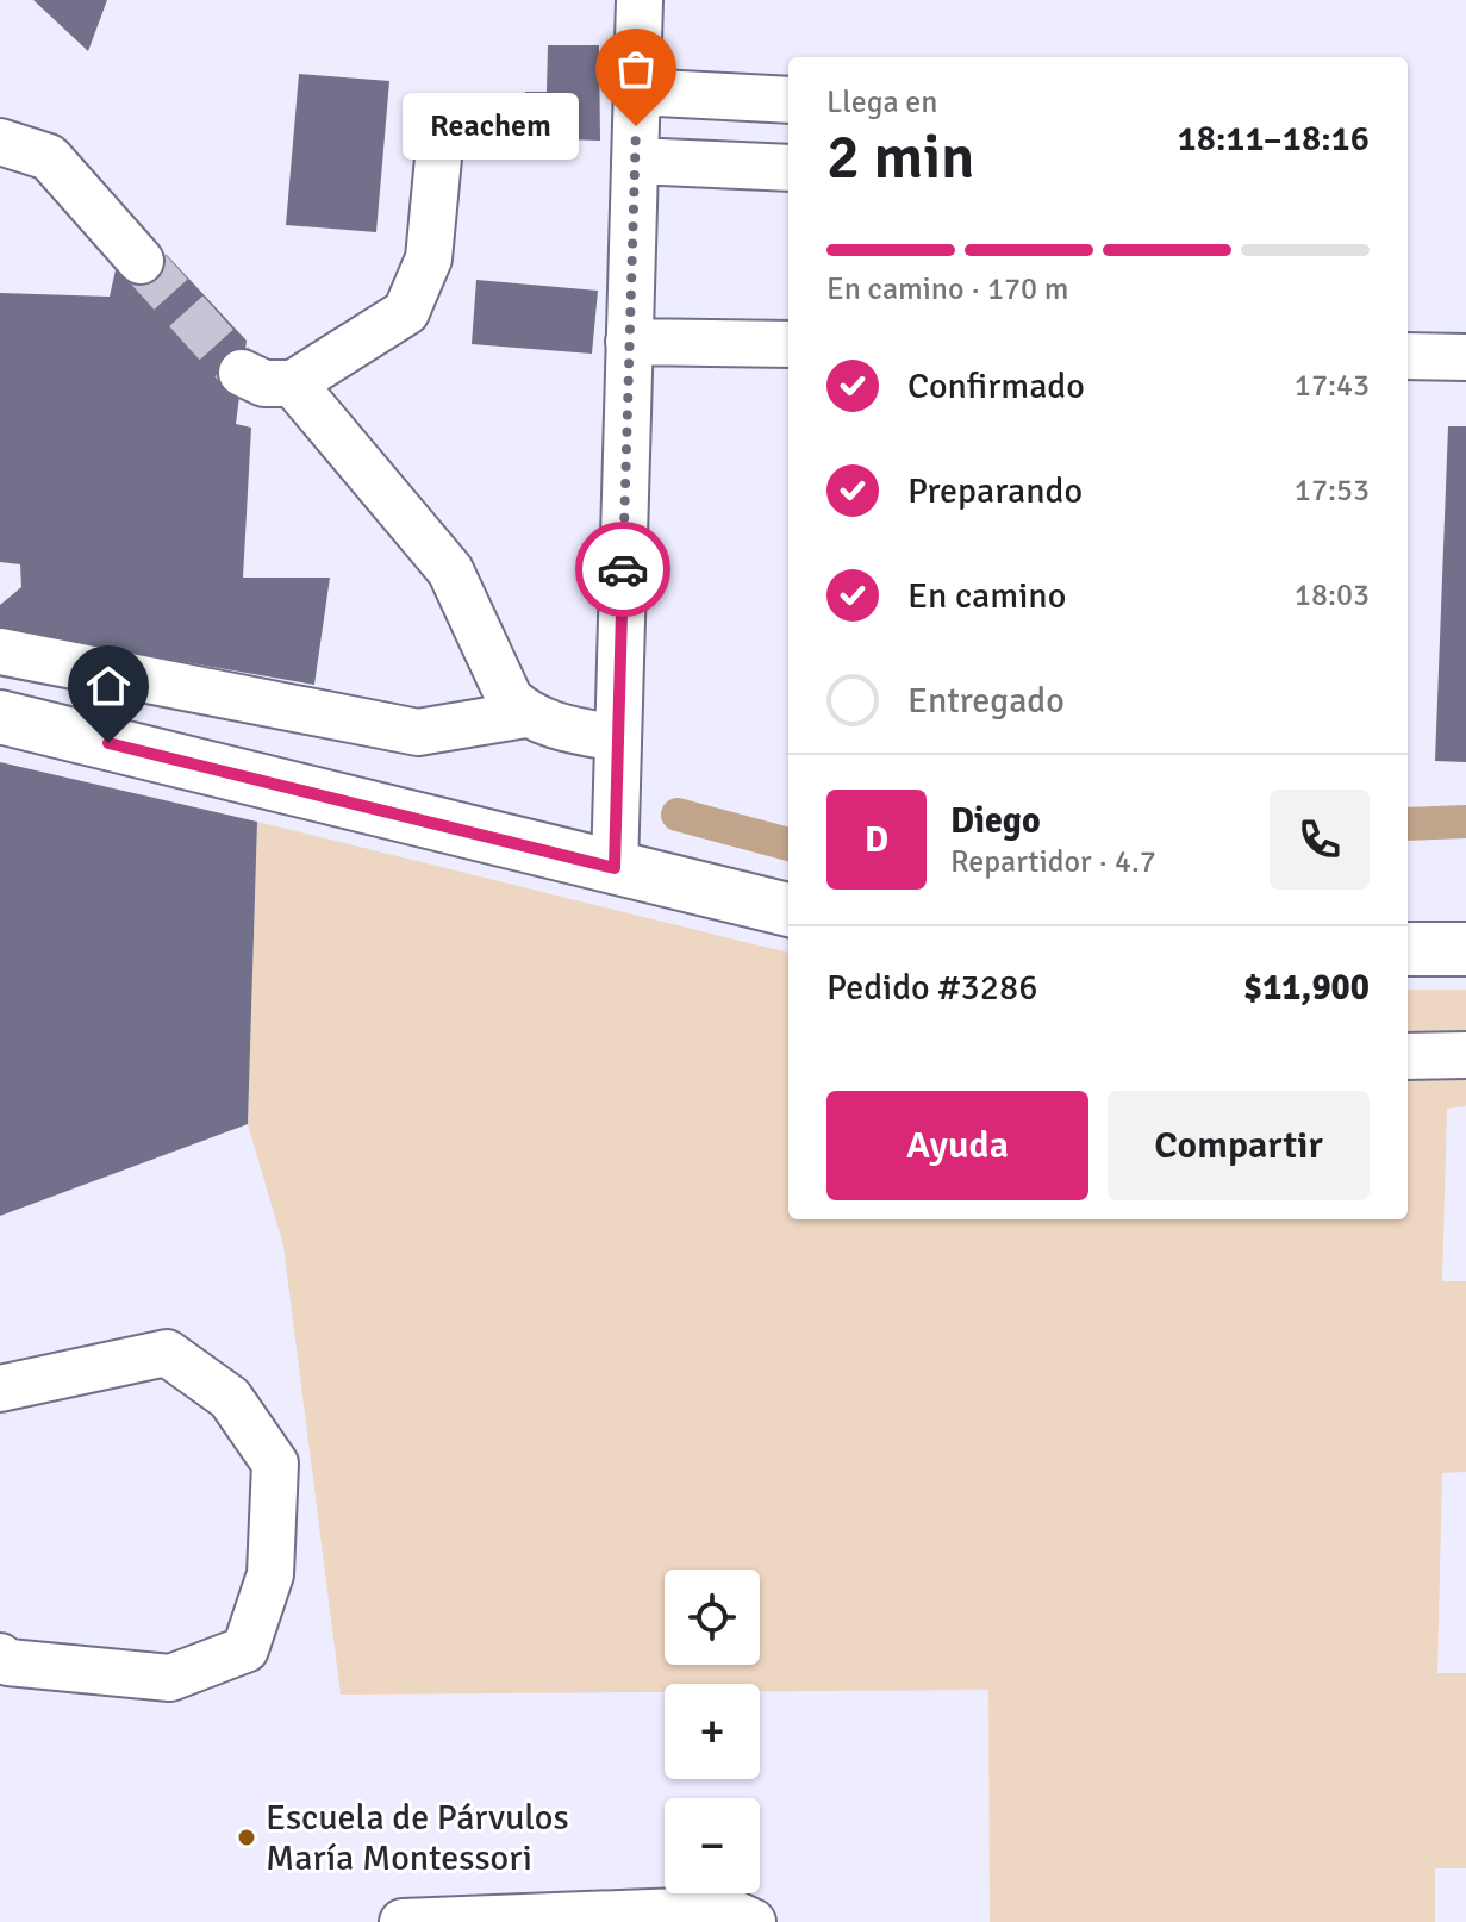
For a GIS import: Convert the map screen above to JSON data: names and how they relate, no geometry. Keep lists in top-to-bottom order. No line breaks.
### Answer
{"places":["Reachem","Escuela de Párvulos María Montessori"],"page":{"heading":["2 min","Llega en","18:11–18:16"],"panel":["Diego","Repartidor · 4.7","Pedido #3286","$11,900"],"bubble":"Reachem","bar":"En camino · 170 m","list":[["Confirmado","17:43"],["Preparando","17:53"],["En camino","18:03"],"Entregado"],"round":"D","buttons":["Ayuda","Compartir"],"map_buttons":["+","−"]}}
